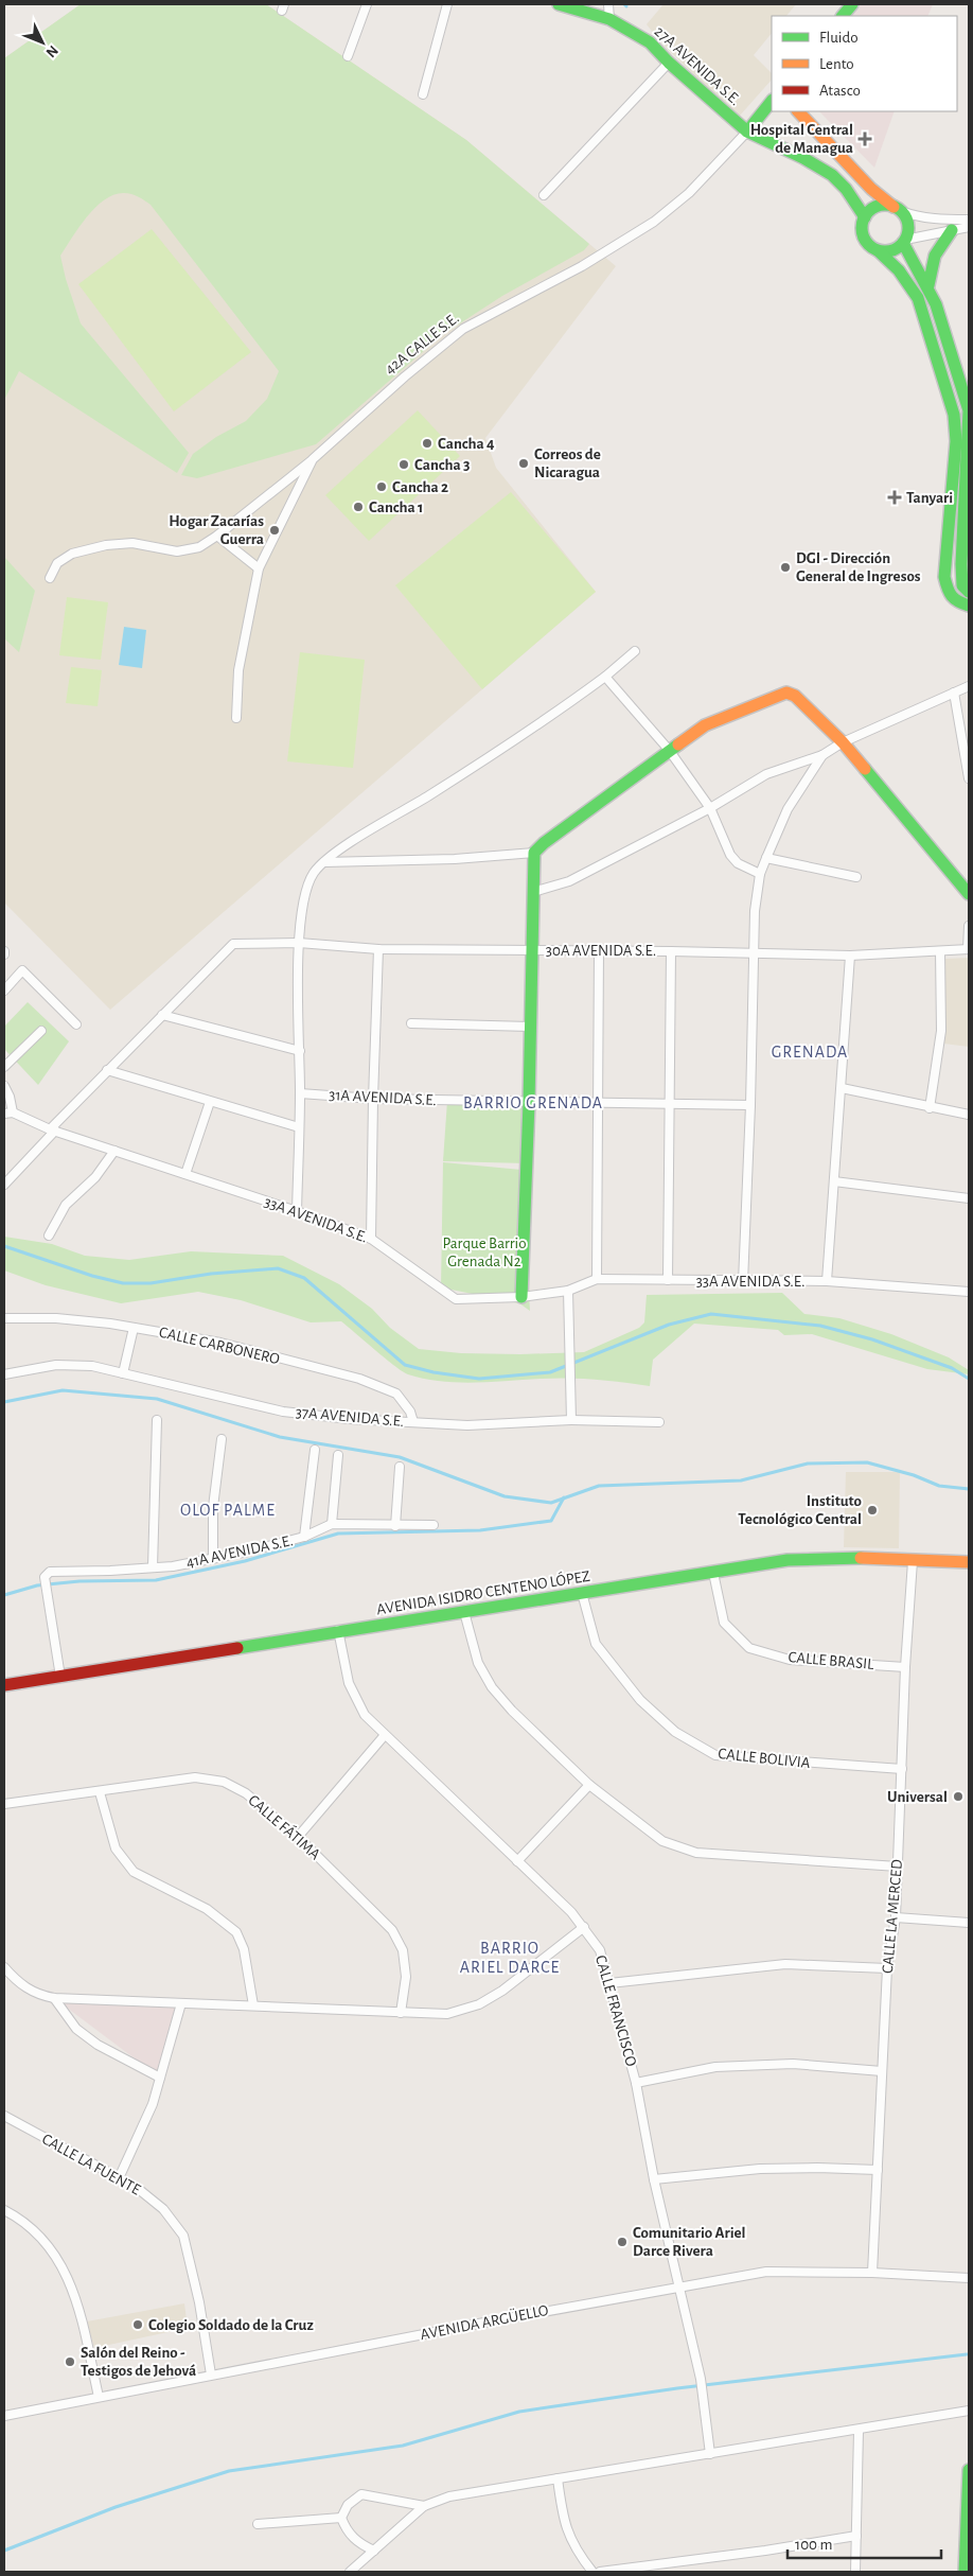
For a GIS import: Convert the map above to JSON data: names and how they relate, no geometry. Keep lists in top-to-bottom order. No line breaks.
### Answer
{"streets":{"street":["27A AVENIDA S.E.","42A CALLE S.E.","30A AVENIDA S.E.","31A AVENIDA S.E.","33A AVENIDA S.E.","CALLE CARBONERO","37A AVENIDA S.E.","41A AVENIDA S.E.","AVENIDA ISIDRO CENTENO LÓPEZ","CALLE BRASIL","CALLE BOLIVIA","CALLE FÁTIMA","CALLE LA MERCED","CALLE FRANCISCO","CALLE LA FUENTE","AVENIDA ARGÜELLO"]},"crossings":[["27A AVENIDA S.E.","42A CALLE S.E."],["CALLE CARBONERO","37A AVENIDA S.E."],["41A AVENIDA S.E.","AVENIDA ISIDRO CENTENO LÓPEZ"],["AVENIDA ISIDRO CENTENO LÓPEZ","CALLE BRASIL"],["AVENIDA ISIDRO CENTENO LÓPEZ","CALLE BOLIVIA"],["AVENIDA ISIDRO CENTENO LÓPEZ","CALLE LA MERCED"],["AVENIDA ISIDRO CENTENO LÓPEZ","CALLE FRANCISCO"],["CALLE BRASIL","CALLE LA MERCED"],["CALLE BOLIVIA","CALLE LA MERCED"],["CALLE LA MERCED","AVENIDA ARGÜELLO"],["CALLE FRANCISCO","AVENIDA ARGÜELLO"],["CALLE LA FUENTE","AVENIDA ARGÜELLO"]],"districts":["GRENADA","BARRIO GRENADA","OLOF PALME","BARRIO ARIEL DARCE"],"parks":["Parque Barrio Grenada N2"],"places":{"health":["Hospital Central de Managua","Tanyari"],"other":["Cancha 4","Correos de Nicaragua","Cancha 3","Cancha 2","Cancha 1","Hogar Zacarías Guerra","DGI - Dirección General de Ingresos","Instituto Tecnológico Central","Universal","Comunitario Ariel Darce Rivera","Colegio Soldado de la Cruz","Salón del Reino - Testigos de Jehová"]},"legend":["Fluido","Lento","Atasco"],"scale_bar":"100 m","north":"bottom right"}
